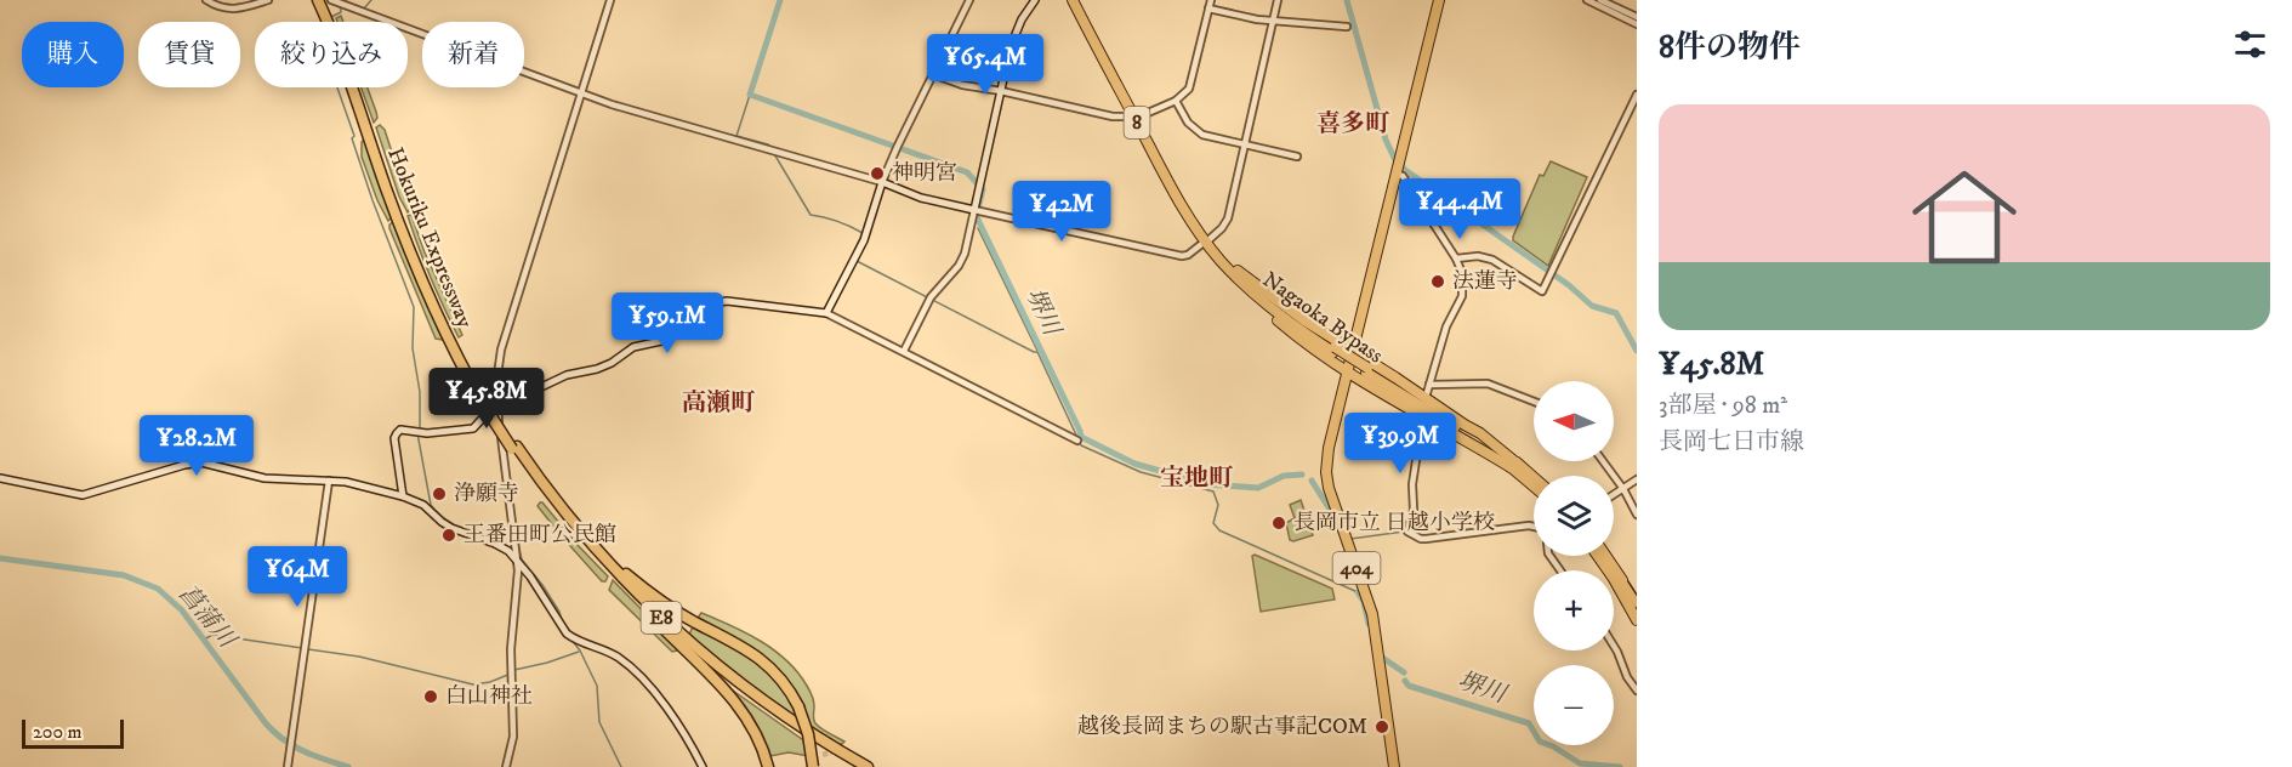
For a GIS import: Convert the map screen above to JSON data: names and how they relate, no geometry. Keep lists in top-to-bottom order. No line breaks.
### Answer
{"streets":{"highway":["8","Hokuriku Expressway","Nagaoka Bypass","404","E8"]},"districts":["喜多町","高瀬町","宝地町"],"water":["堺川","菖蒲川"],"places":["神明宮","法蓮寺","浄願寺","長岡市立 日越小学校","王番田町公民館","白山神社","越後長岡まちの駅古事記COM"],"scale_bar":"200 m","north":"left","page":{"heading":"8件の物件","chip":["購入","賃貸","絞り込み","新着"],"price":["¥65.4M","¥44.4M","¥42M","¥59.1M","¥45.8M","¥39.9M","¥28.2M","¥64M"],"list":[{"name":"¥45.8M","note":"3部屋 · 98 m² · 長岡七日市線"}],"map_buttons":["+","−"],"scale":"200 m"}}
